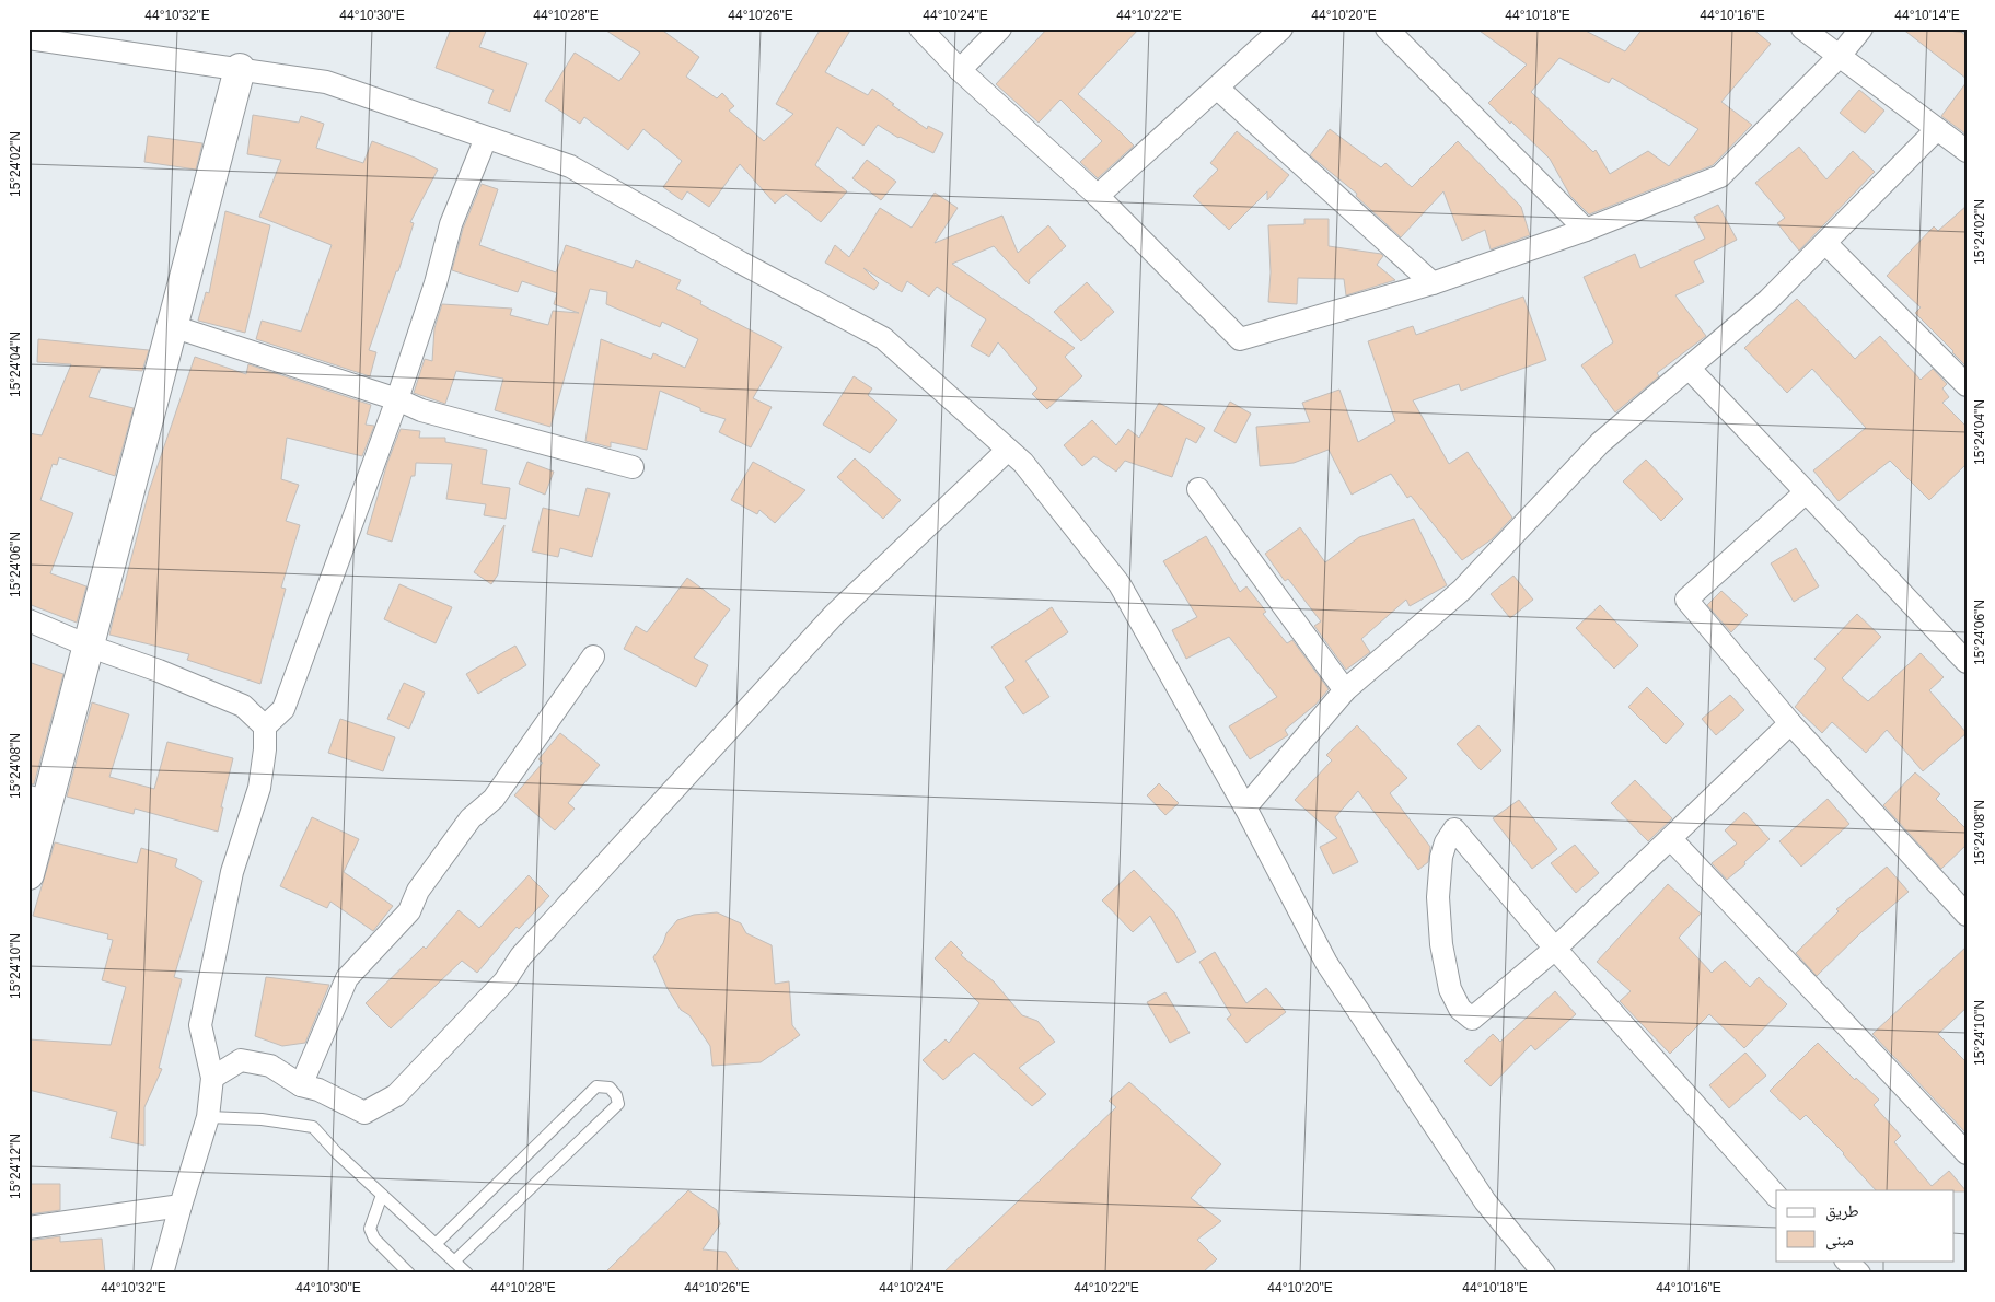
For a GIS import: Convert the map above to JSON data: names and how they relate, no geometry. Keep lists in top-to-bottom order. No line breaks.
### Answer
{"legend":["طريق","مبنى"],"coordinates":["44°10'32\"E","44°10'30\"E","44°10'28\"E","44°10'26\"E","44°10'24\"E","44°10'22\"E","44°10'20\"E","44°10'18\"E","44°10'16\"E","44°10'14\"E","15°24'02\"N","15°24'04\"N","15°24'06\"N","15°24'08\"N","15°24'10\"N","15°24'12\"N"]}
